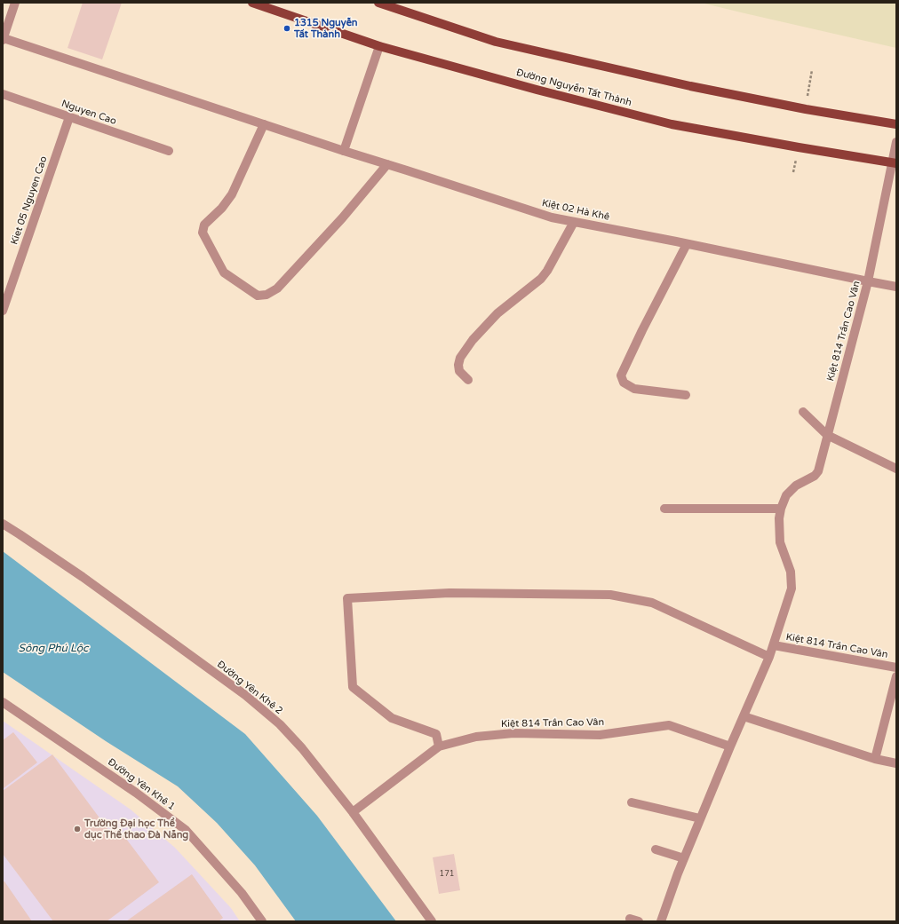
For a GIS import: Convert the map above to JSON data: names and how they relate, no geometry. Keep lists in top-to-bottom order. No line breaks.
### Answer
{"streets":{"main road":["Đường Nguyễn Tất Thành"],"street":["Nguyen Cao","Kiet 05 Nguyen Cao","Kiệt 02 Hà Khê","Kiệt 814 Trần Cao Vân","Đường Yên Khê 2","Đường Yên Khê 1"]},"crossings":[["Đường Nguyễn Tất Thành","Kiệt 814 Trần Cao Vân"],["Nguyen Cao","Kiet 05 Nguyen Cao"],["Kiệt 02 Hà Khê","Kiệt 814 Trần Cao Vân"],["Kiệt 814 Trần Cao Vân","Đường Yên Khê 2"]],"water":["Sông Phú Lộc"],"places":["1315 Nguyễn Tất Thành","Trường Đại học Thể dục Thể thao Đà Nẵng"],"house_numbers":["171"]}
